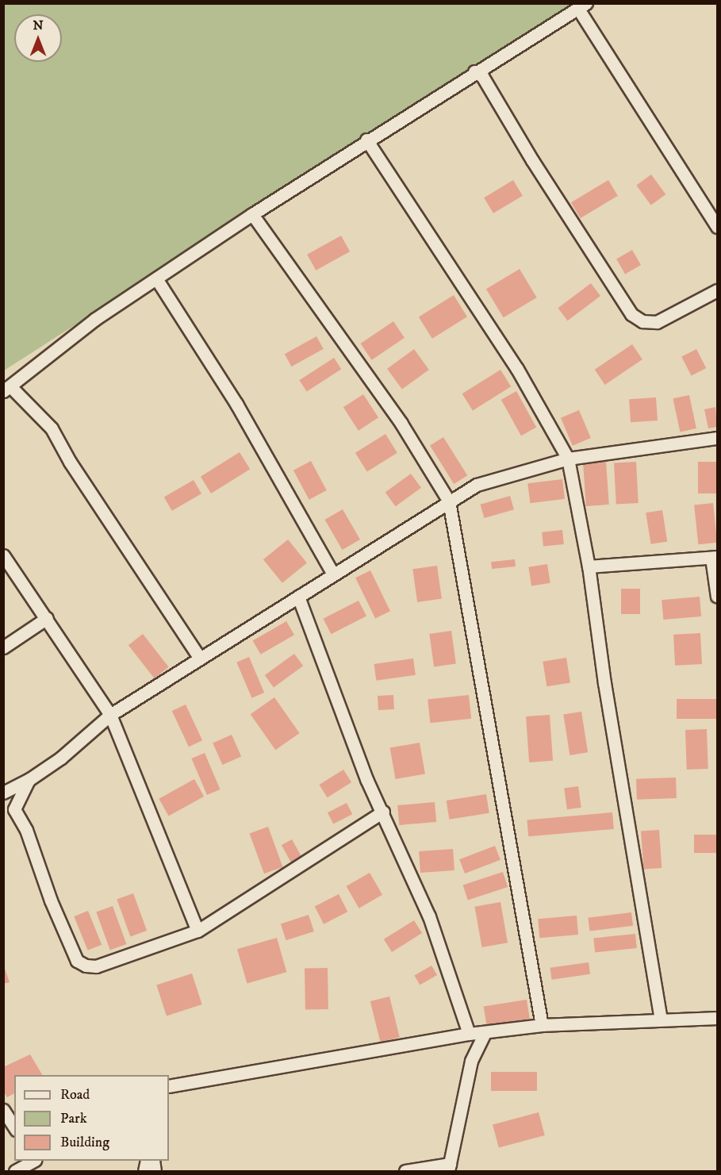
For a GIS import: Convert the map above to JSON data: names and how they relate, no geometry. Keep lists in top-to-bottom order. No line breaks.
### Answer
{"legend":["Road","Park","Building"],"north":"top"}
